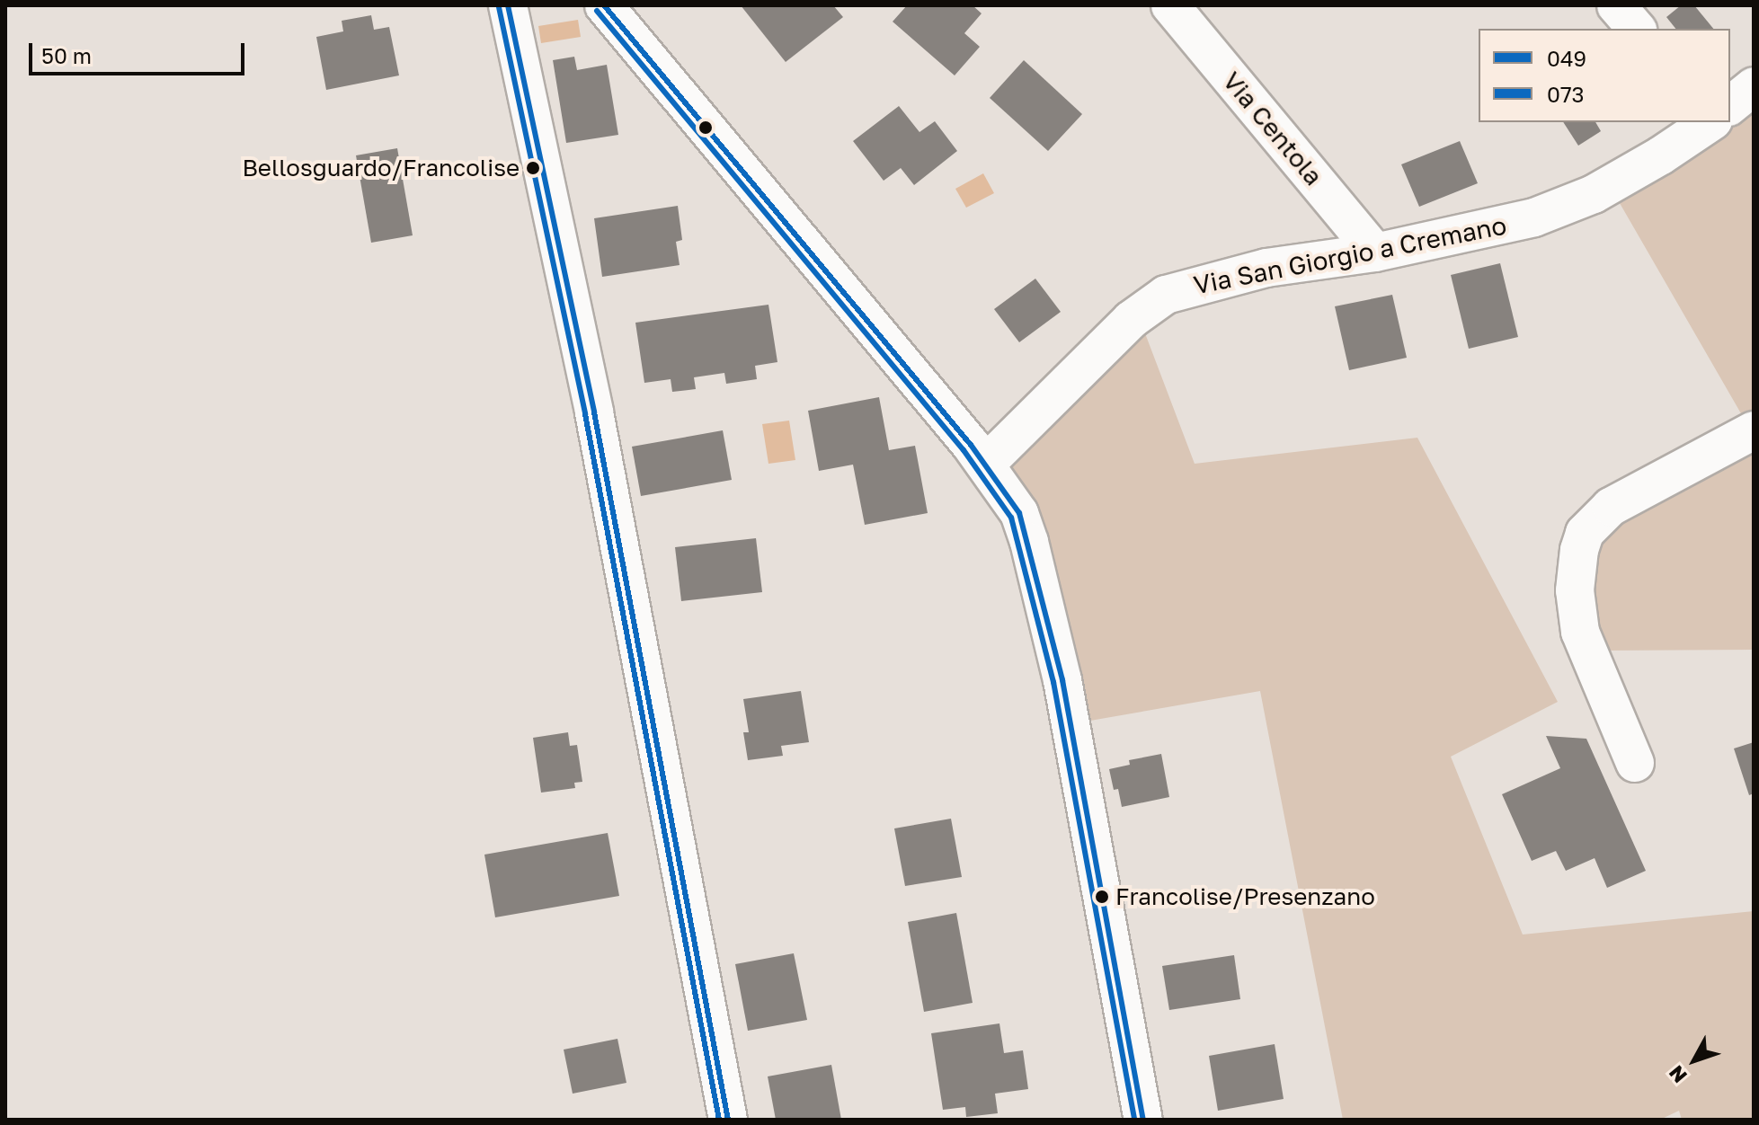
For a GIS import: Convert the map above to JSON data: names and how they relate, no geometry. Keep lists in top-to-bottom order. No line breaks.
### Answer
{"streets":{"street":["Via Centola","Via San Giorgio a Cremano"]},"crossings":[["Via Centola","Via San Giorgio a Cremano"]],"places":["Bellosguardo/Francolise","Francolise/Presenzano"],"lines":["transit line 049","transit line 073"],"legend":["049","073"],"scale_bar":"50 m","north":"bottom left"}
